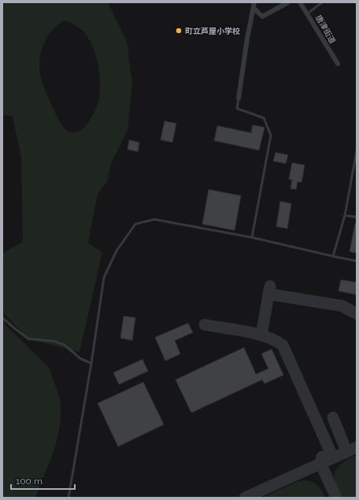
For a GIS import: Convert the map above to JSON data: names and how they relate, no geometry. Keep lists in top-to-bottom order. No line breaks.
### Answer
{"streets":{"street":["唐津街道"]},"places":["町立芦屋小学校"],"scale_bar":"100 m"}
